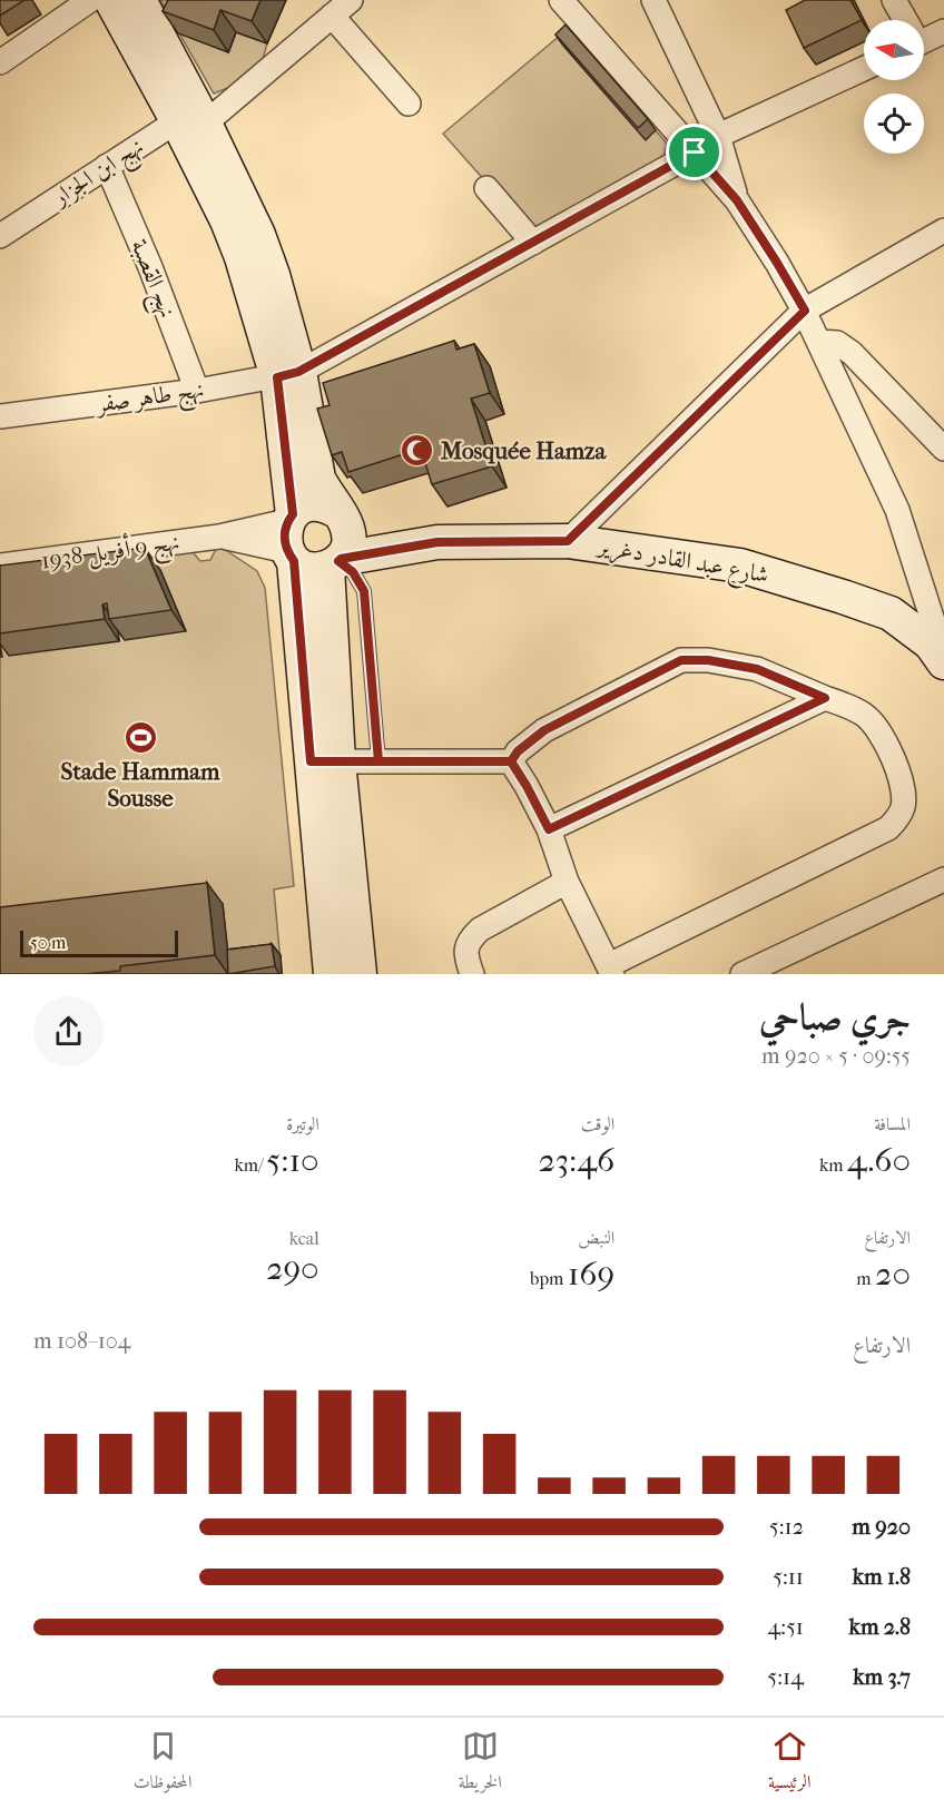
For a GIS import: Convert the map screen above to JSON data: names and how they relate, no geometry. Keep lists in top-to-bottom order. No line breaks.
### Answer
{"streets":{"main road":["شارع عبد القادر دغرير"],"street":["نهج ابن الجزار","نهج القصبة","نهج طاهر صفر","نهج 9 أفريل 1938"]},"crossings":[["نهج ابن الجزار","نهج القصبة"],["نهج القصبة","نهج طاهر صفر"],["نهج 9 أفريل 1938","شارع عبد القادر دغرير"]],"places":{"mosque":["Mosquée Hamza"],"sports":["Stade Hammam Sousse"]},"scale_bar":"50 m","north":"left","page":{"scale":"50 m","heading":["جري صباحي","09:55 · 5 × 920 m"],"stats":[["المسافة","4.60 km"],["الوقت","23:46"],["الوتيرة","5:10 /km"],["الارتفاع","20 m"],["النبض","169 bpm"],["kcal","290"]],"chart":["الارتفاع","104–108 m"],"list":[{"name":"920 m","note":"5:12"},{"name":"1.8 km","note":"5:11"},{"name":"2.8 km","note":"4:51"},{"name":"3.7 km","note":"5:14"}],"tabs":["الرئيسية","الخريطة","المحفوظات"]}}
